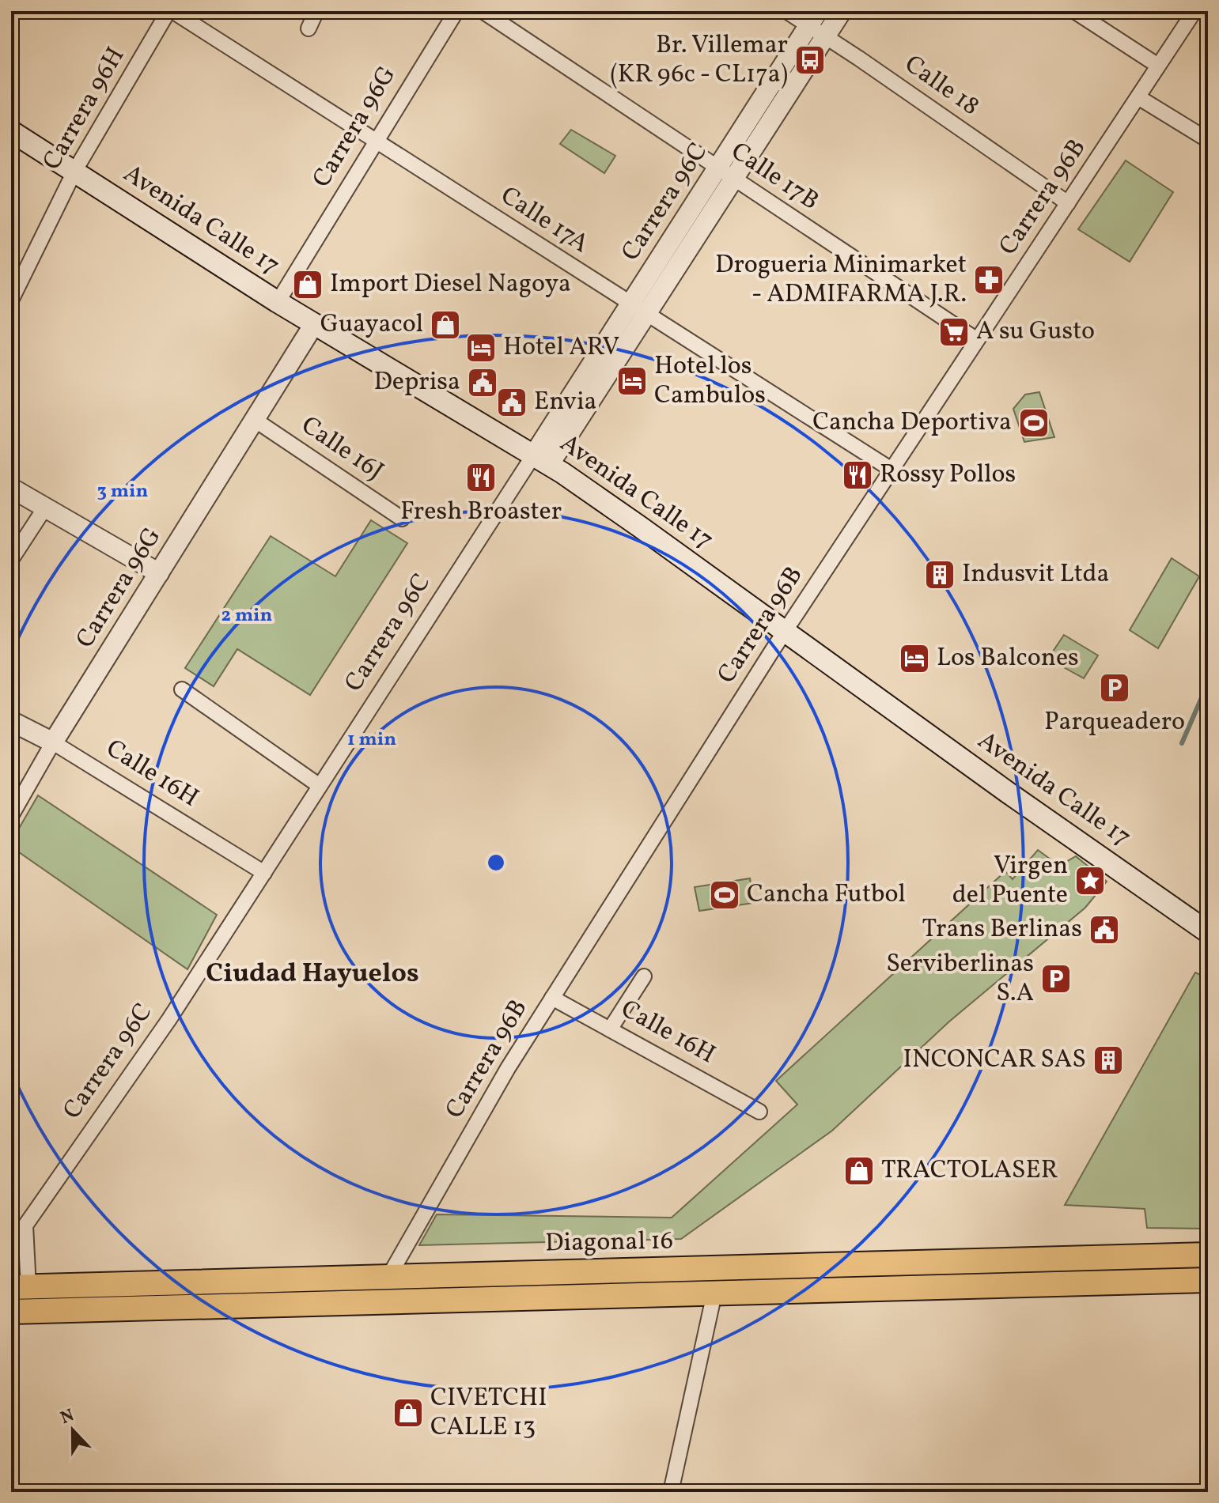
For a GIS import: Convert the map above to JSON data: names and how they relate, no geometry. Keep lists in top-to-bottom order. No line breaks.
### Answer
{"streets":{"main road":["Avenida Calle 17","Diagonal 16"],"street":["Calle 18","Carrera 96H","Carrera 96G","Calle 17B","Carrera 96B","Carrera 96C","Calle 17A","Calle 16J","Calle 16H"]},"crossings":[["Calle 18","Carrera 96B"],["Calle 18","Carrera 96C"],["Carrera 96H","Avenida Calle 17"],["Carrera 96H","Calle 17A"],["Carrera 96G","Avenida Calle 17"],["Carrera 96G","Calle 17A"],["Carrera 96G","Calle 16J"],["Carrera 96G","Calle 16H"],["Calle 17B","Carrera 96B"],["Calle 17B","Carrera 96C"],["Carrera 96B","Avenida Calle 17"],["Carrera 96B","Calle 17A"],["Carrera 96B","Calle 16H"],["Carrera 96B","Diagonal 16"],["Carrera 96C","Avenida Calle 17"],["Carrera 96C","Calle 17A"],["Carrera 96C","Calle 16H"],["Carrera 96C","Diagonal 16"]],"districts":["Ciudad Hayuelos"],"places":{"bus stop":["Br. Villemar (KR 96c - CL17a)"],"pharmacy":["Drogueria Minimarket - ADMIFARMA J.R."],"shop":["Import Diesel Nagoya","Guayacol","TRACTOLASER","CIVETCHI CALLE 13"],"supermarket":["A su Gusto"],"hotel":["Hotel ARV","Hotel los Cambulos","Los Balcones"],"public building":["Deprisa","Envia","Trans Berlinas"],"sports":["Cancha Deportiva","Cancha Futbol"],"restaurant":["Rossy Pollos","Fresh Broaster"],"building":["Indusvit Ltda","INCONCAR SAS"],"parking":["Parqueadero","Serviberlinas S.A"],"place":["Virgen del Puente"]},"north":"top","rings":["3 min","2 min","1 min"]}
